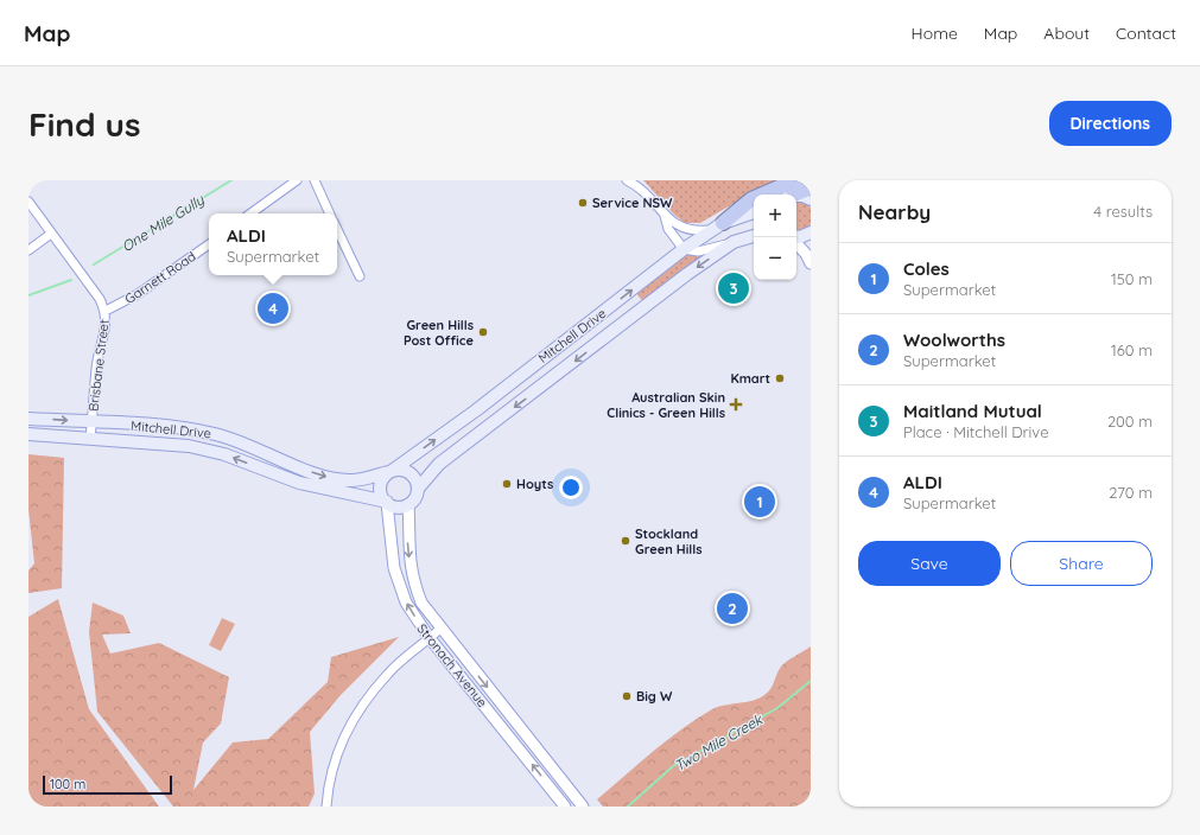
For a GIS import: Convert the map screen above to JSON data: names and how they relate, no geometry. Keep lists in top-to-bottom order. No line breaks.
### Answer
{"streets":{"main road":["Mitchell Drive"],"street":["Garnett Road","Brisbane Street","Stronach Avenue"]},"crossings":[["Garnett Road","Brisbane Street"],["Mitchell Drive","Brisbane Street"],["Mitchell Drive","Stronach Avenue"]],"water":["One Mile Gully","Two Mile Creek"],"places":{"other":["Service NSW","Green Hills Post Office","Kmart","Hoyts","Stockland Green Hills","Big W"],"health":["Australian Skin Clinics - Green Hills"]},"scale_bar":"100 m","page":{"header":"Map","nav":["Home","Map","About","Contact"],"buttons":["Directions",["Save","Share"]],"title":"Find us","heading":["Nearby","4 results"],"map_buttons":["+","−"],"popup":["ALDI","Supermarket"],"list":[{"mark":"1","name":"Coles","note":"Supermarket","value":"150 m"},{"mark":"2","name":"Woolworths","note":"Supermarket","value":"160 m"},{"mark":"3","name":"Maitland Mutual","note":"Place · Mitchell Drive","value":"200 m"},{"mark":"4","name":"ALDI","note":"Supermarket","value":"270 m"}],"pins":["3","4","1","2"],"scale":"100 m"}}
